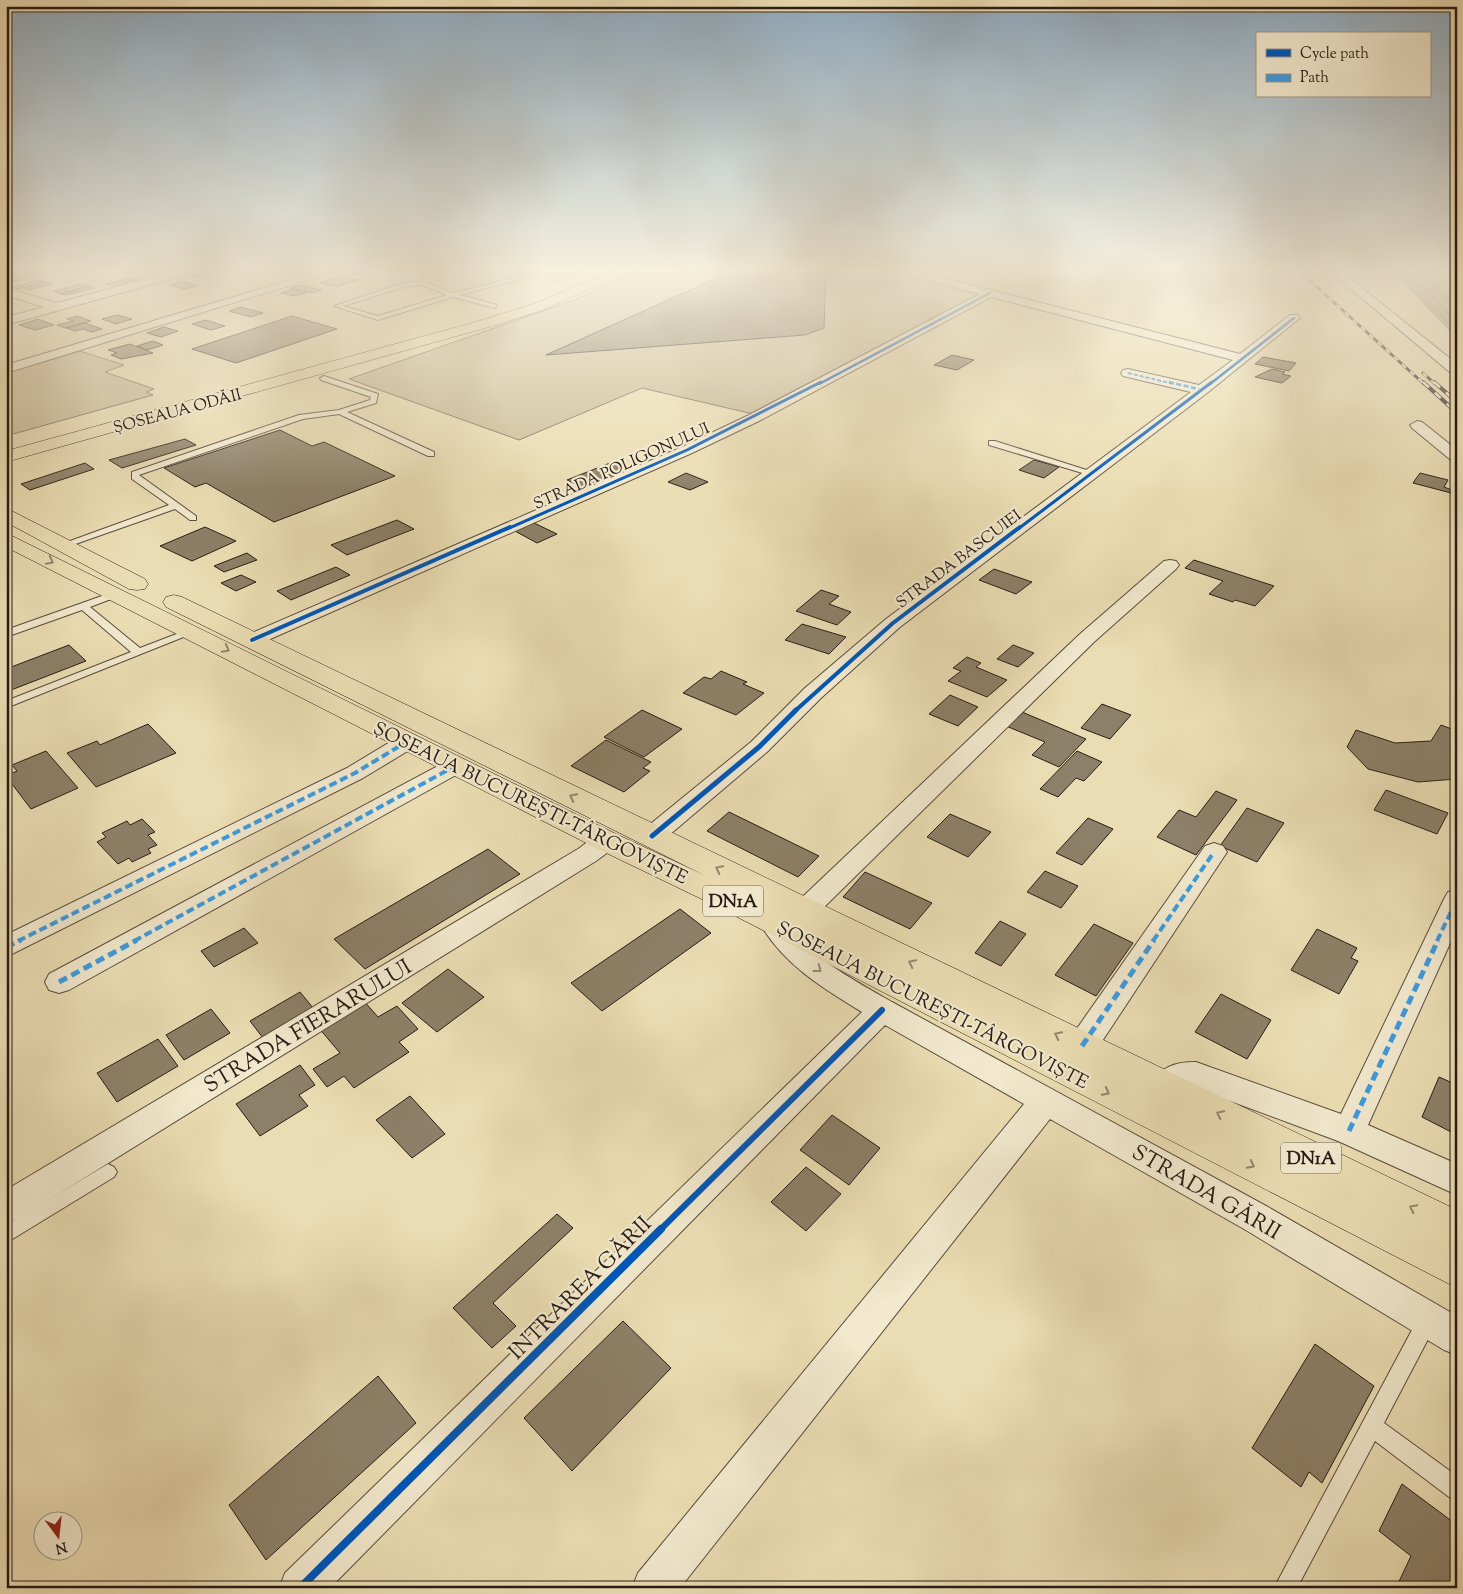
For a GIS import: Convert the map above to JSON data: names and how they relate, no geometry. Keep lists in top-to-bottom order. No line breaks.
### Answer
{"streets":{"main road":["ȘOSEAUA ODĂII","ȘOSEAUA BUCUREȘTI-TÂRGOVIȘTE","DN1A"],"street":["STRADA POLIGONULUI","STRADA BASCUIEI","STRADA FIERARULUI","STRADA GĂRII","INTRAREA GĂRII"]},"crossings":[["STRADA POLIGONULUI","ȘOSEAUA BUCUREȘTI-TÂRGOVIȘTE"],["STRADA BASCUIEI","ȘOSEAUA BUCUREȘTI-TÂRGOVIȘTE"],["ȘOSEAUA BUCUREȘTI-TÂRGOVIȘTE","STRADA FIERARULUI"],["ȘOSEAUA BUCUREȘTI-TÂRGOVIȘTE","STRADA GĂRII"],["STRADA GĂRII","INTRAREA GĂRII"]],"legend":["Cycle path","Path"],"north":"bottom"}
